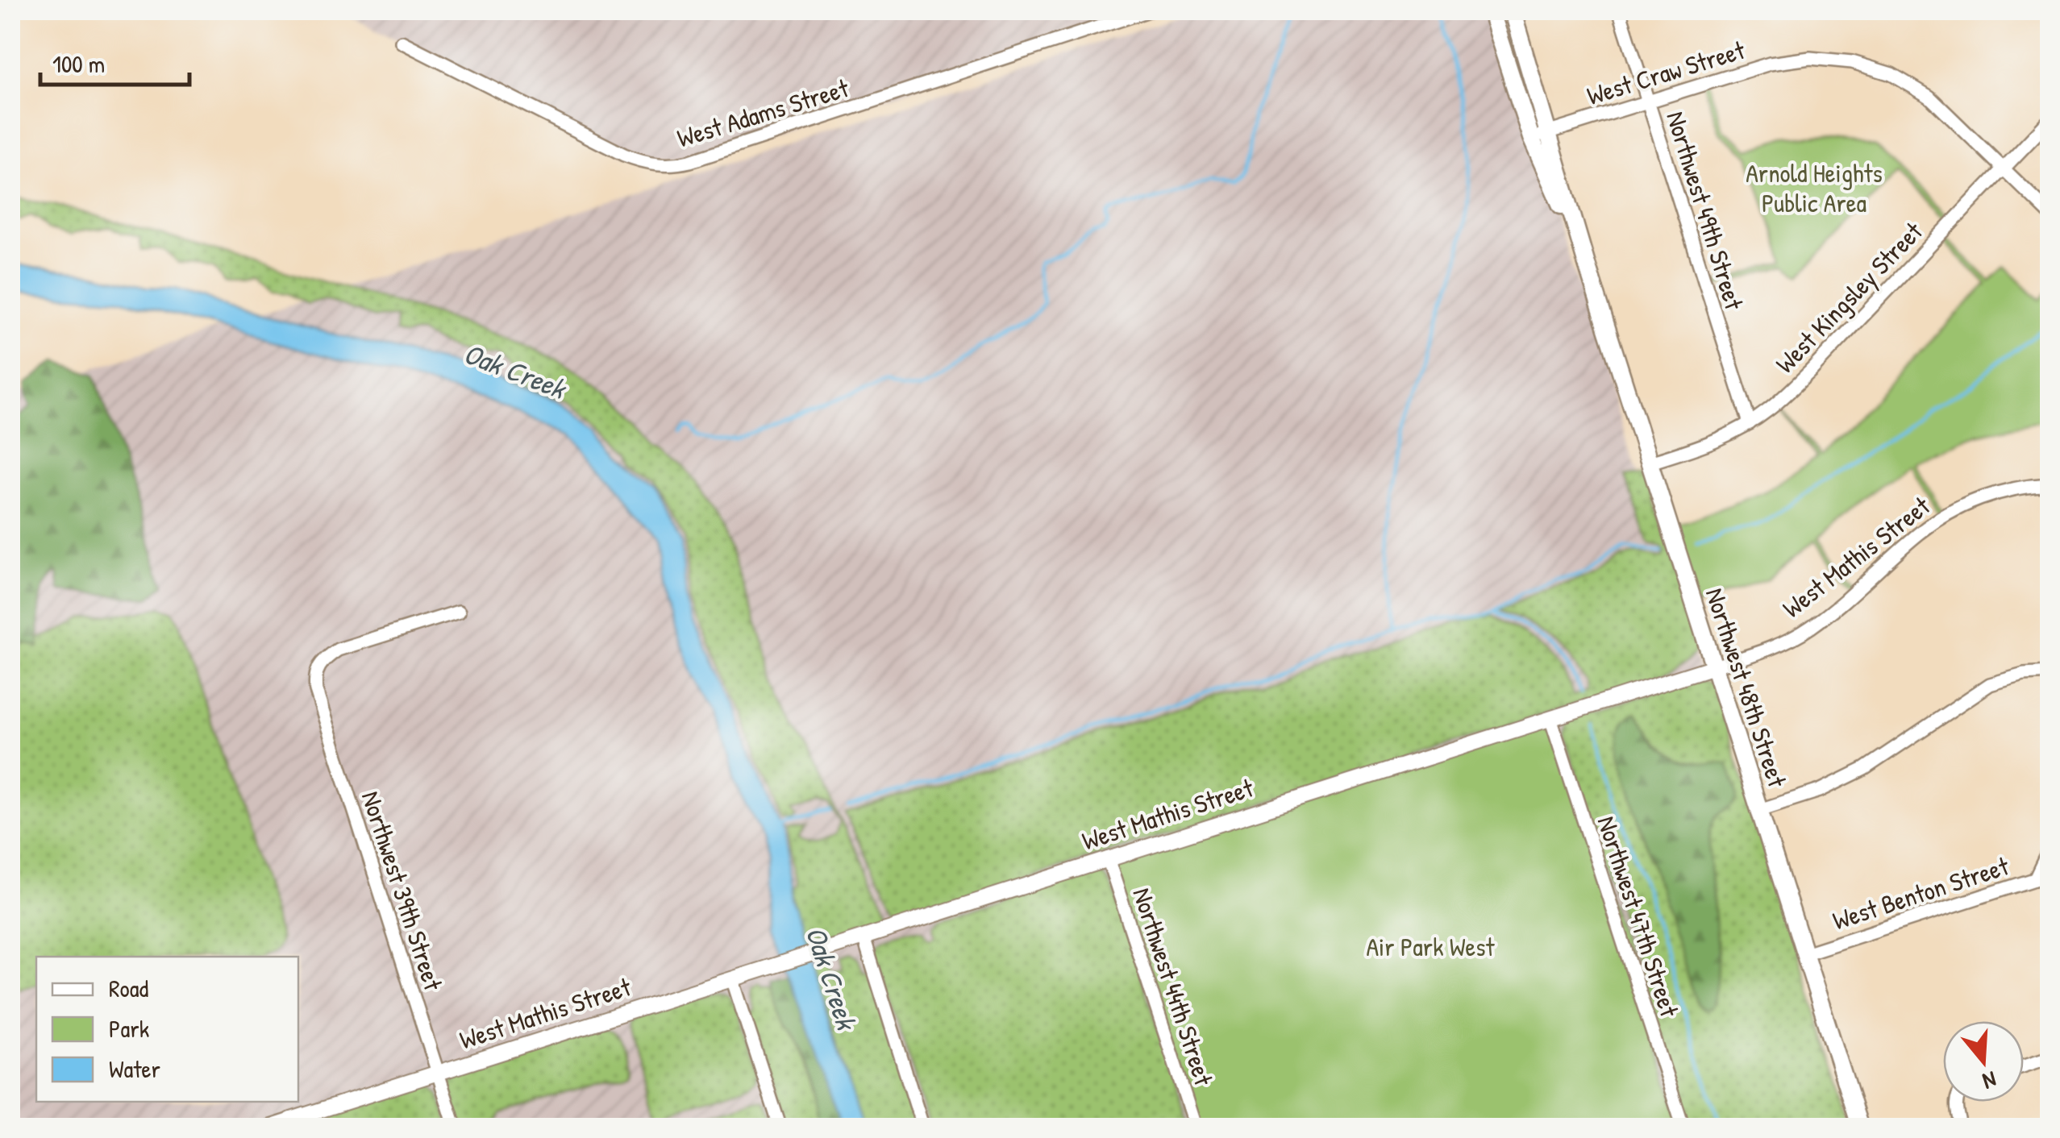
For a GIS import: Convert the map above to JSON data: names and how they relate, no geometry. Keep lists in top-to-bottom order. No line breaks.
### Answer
{"streets":{"main road":["Northwest 48th Street"],"street":["West Craw Street","West Adams Street","Northwest 49th Street","West Kingsley Street","West Mathis Street","Northwest 39th Street","West Benton Street","Northwest 47th Street","Northwest 44th Street"]},"crossings":[["West Craw Street","Northwest 49th Street"],["West Craw Street","West Kingsley Street"],["West Craw Street","Northwest 48th Street"],["Northwest 49th Street","West Kingsley Street"],["West Kingsley Street","Northwest 48th Street"],["West Mathis Street","Northwest 48th Street"],["West Mathis Street","Northwest 39th Street"],["West Mathis Street","Northwest 47th Street"],["West Mathis Street","Northwest 44th Street"],["Northwest 48th Street","West Benton Street"]],"water":["Oak Creek"],"parks":["Arnold Heights Public Area","Air Park West"],"legend":["Road","Park","Water"],"scale_bar":"100 m","north":"bottom"}
